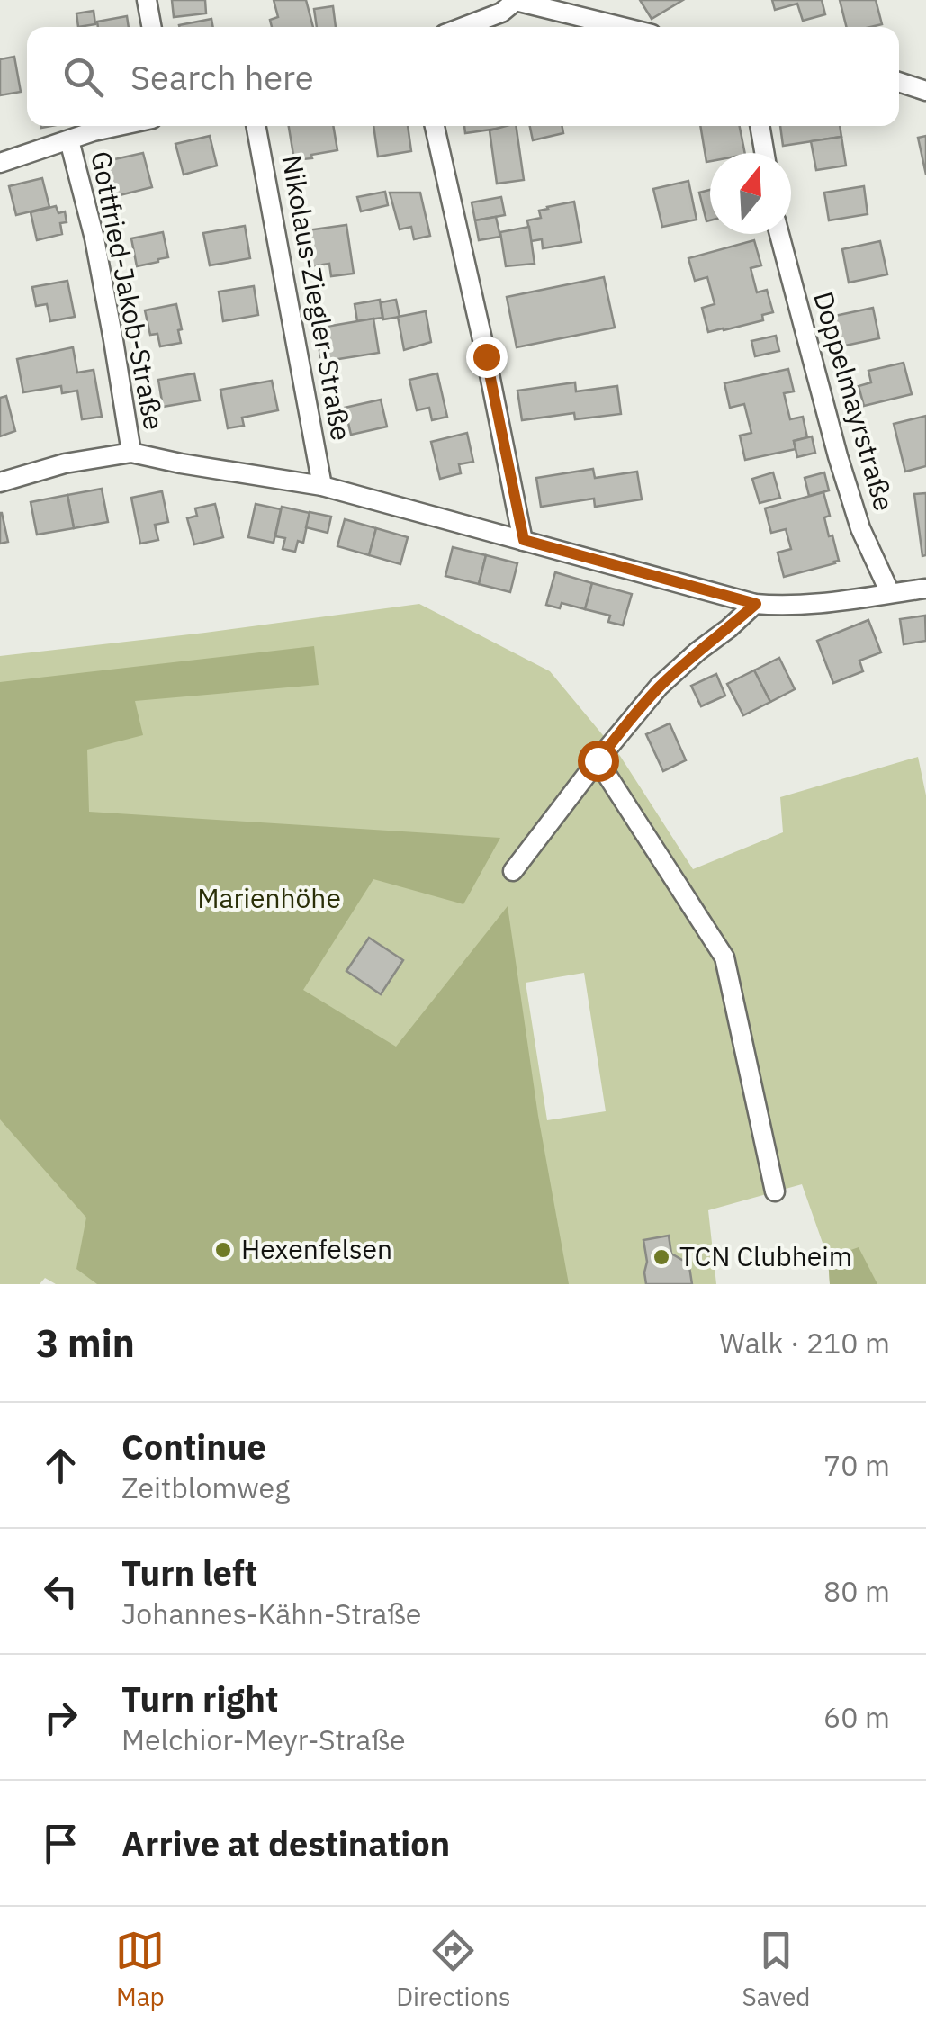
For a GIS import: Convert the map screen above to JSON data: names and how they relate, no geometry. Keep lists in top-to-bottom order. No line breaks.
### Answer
{"streets":{"street":["Gottfried-Jakob-Straße","Nikolaus-Ziegler-Straße","Doppelmayrstraße"]},"parks":["Marienhöhe"],"places":["Hexenfelsen","TCN Clubheim"],"north":"top","page":{"search":"Search here","heading":["3 min","Walk · 210 m"],"list":[["Continue","Zeitblomweg","70 m"],["Turn left","Johannes-Kähn-Straße","80 m"],["Turn right","Melchior-Meyr-Straße","60 m"],"Arrive at destination"],"nav":["Map","Directions","Saved"]}}
